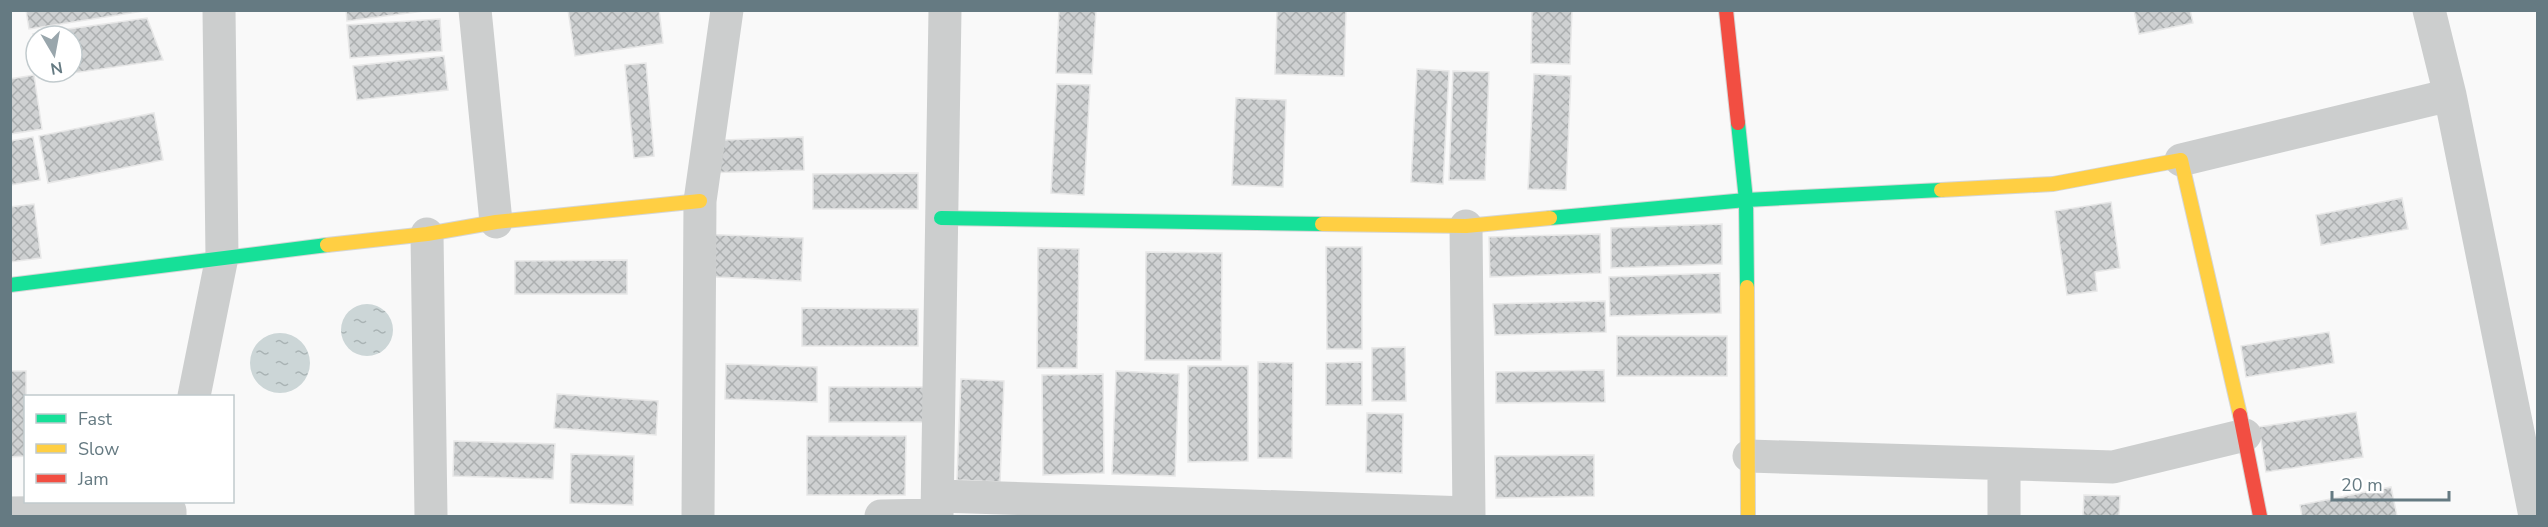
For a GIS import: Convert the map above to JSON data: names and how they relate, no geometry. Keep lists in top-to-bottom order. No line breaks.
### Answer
{"legend":["Fast","Slow","Jam"],"scale_bar":"20 m","north":"bottom"}
